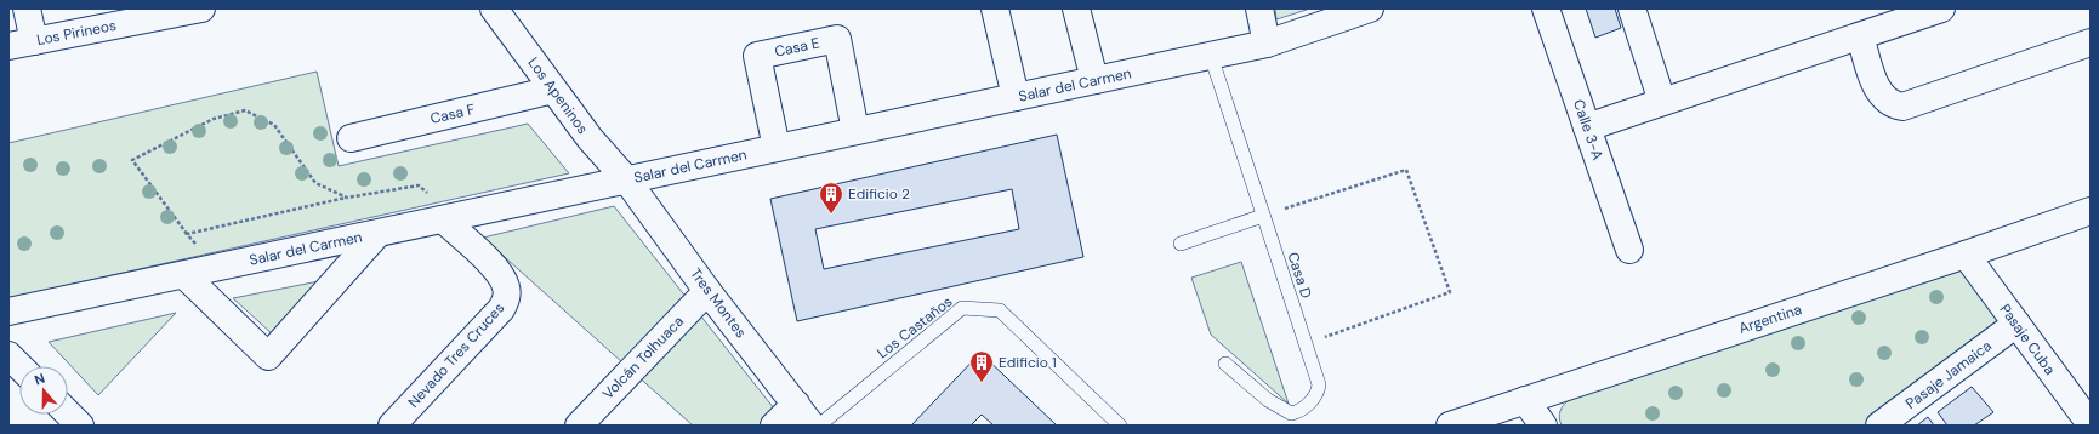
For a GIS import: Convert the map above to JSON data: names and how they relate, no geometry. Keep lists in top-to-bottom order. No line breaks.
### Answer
{"streets":{"street":["Los Pirineos","Casa E","Salar del Carmen","Los Apeninos","Casa F","Calle 3-A","Tres Montes","Argentina","Pasaje Cuba","Nevado Tres Cruces","Volcán Tolhuaca","Pasaje Jamaica"],"lane":["Casa D","Los Castaños"]},"crossings":[["Casa E","Salar del Carmen"],["Salar del Carmen","Los Apeninos"],["Salar del Carmen","Casa D"],["Salar del Carmen","Tres Montes"],["Salar del Carmen","Nevado Tres Cruces"],["Los Apeninos","Casa F"],["Los Apeninos","Tres Montes"],["Tres Montes","Volcán Tolhuaca"],["Argentina","Pasaje Cuba"],["Pasaje Cuba","Pasaje Jamaica"]],"places":{"building":["Edificio 2","Edificio 1"]},"north":"top"}
